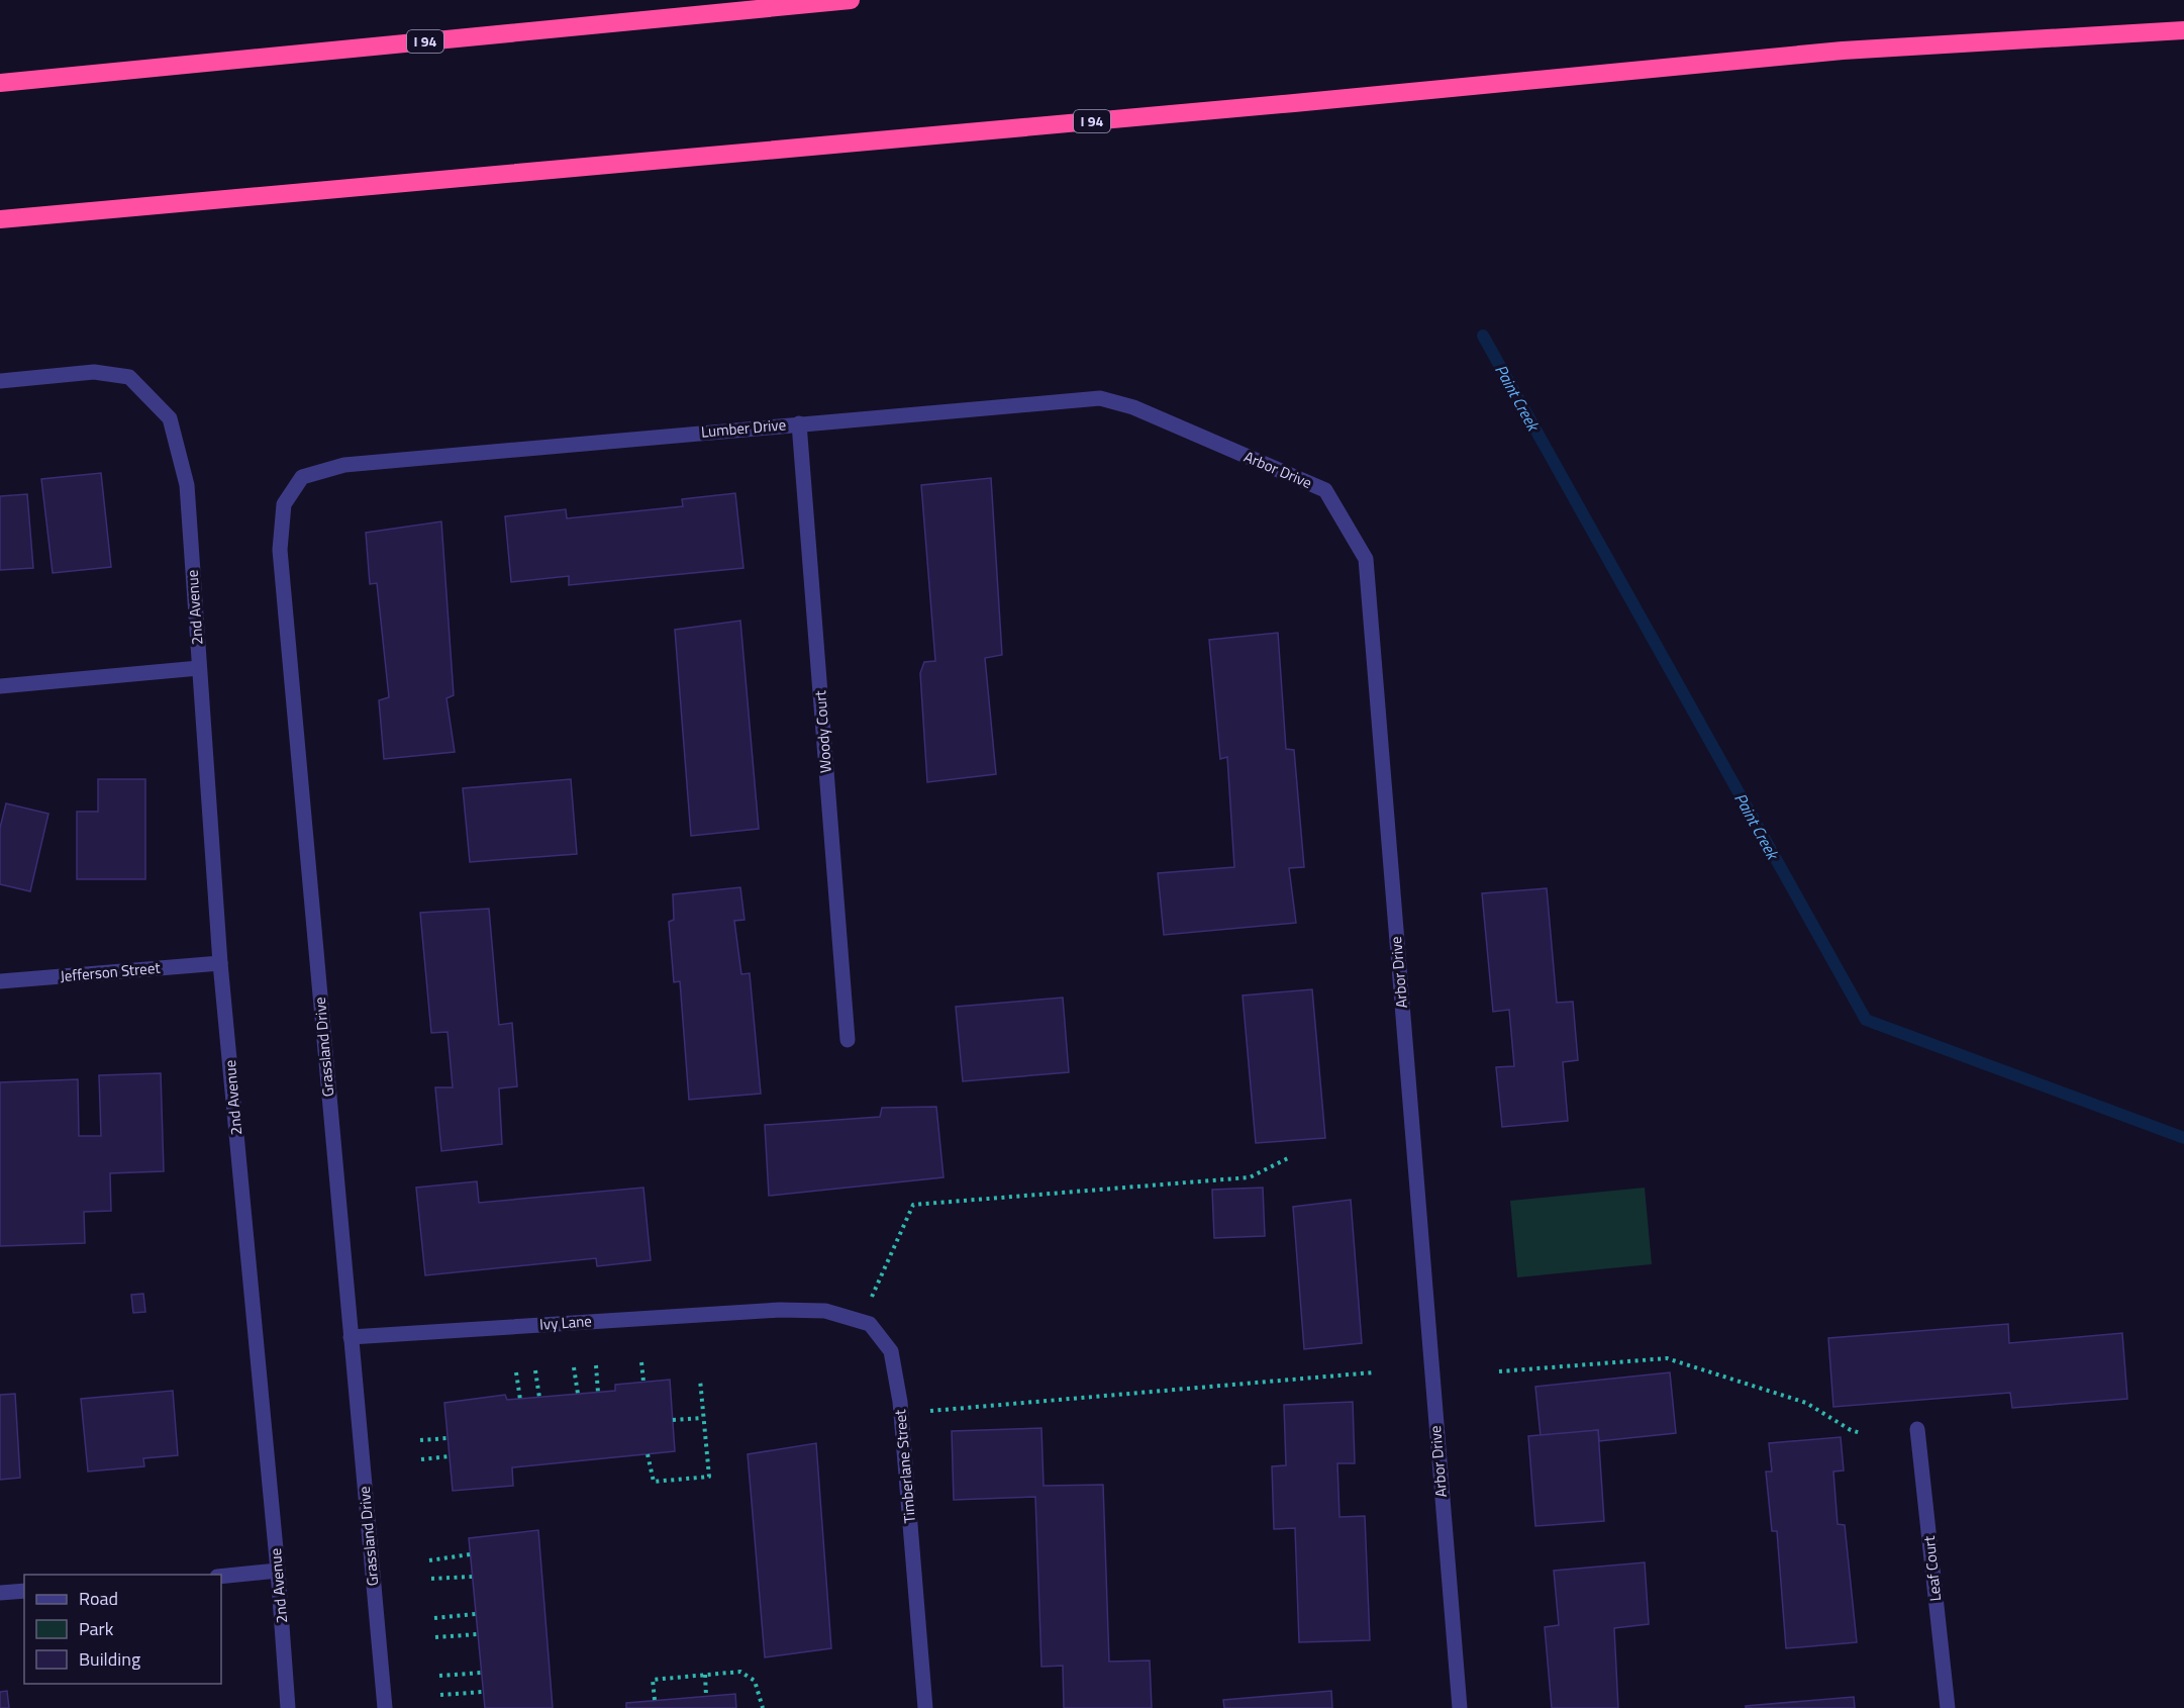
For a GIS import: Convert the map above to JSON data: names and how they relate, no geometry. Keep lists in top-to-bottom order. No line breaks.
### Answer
{"streets":{"highway":["I 94"],"street":["Lumber Drive","Arbor Drive","2nd Avenue","Woody Court","Jefferson Street","Grassland Drive","Ivy Lane","Timberlane Street","Leaf Court"]},"crossings":[["Lumber Drive","Arbor Drive"],["Lumber Drive","Woody Court"],["Lumber Drive","Grassland Drive"],["2nd Avenue","Jefferson Street"],["Grassland Drive","Ivy Lane"],["Ivy Lane","Timberlane Street"]],"water":["Paint Creek"],"legend":["Road","Park","Building"]}
